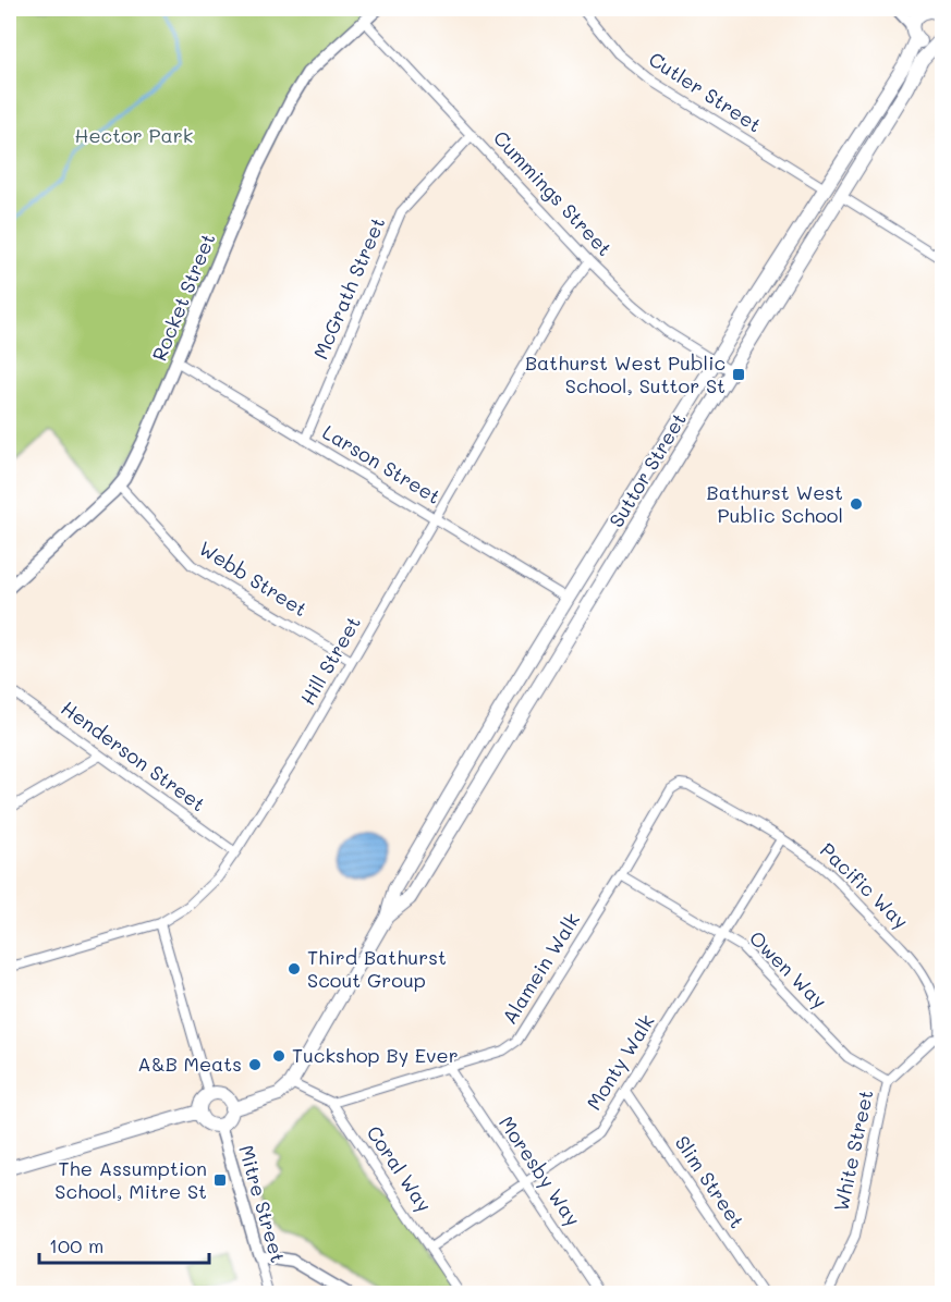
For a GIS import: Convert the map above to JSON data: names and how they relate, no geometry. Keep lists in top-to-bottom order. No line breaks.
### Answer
{"streets":{"main road":["Suttor Street"],"street":["Cutler Street","Cummings Street","McGrath Street","Rocket Street","Larson Street","Webb Street","Hill Street","Henderson Street","Pacific Way","Alamein Walk","Owen Way","Monty Walk","White Street","Coral Way","Moresby Way","Slim Street","Mitre Street"]},"crossings":[["Cutler Street","Suttor Street"],["Cummings Street","McGrath Street"],["Cummings Street","Rocket Street"],["Cummings Street","Suttor Street"],["Cummings Street","Hill Street"],["McGrath Street","Larson Street"],["Rocket Street","Larson Street"],["Rocket Street","Webb Street"],["Larson Street","Suttor Street"],["Larson Street","Hill Street"],["Webb Street","Hill Street"],["Hill Street","Henderson Street"],["Pacific Way","Alamein Walk"],["Pacific Way","Monty Walk"],["Pacific Way","White Street"],["Alamein Walk","Owen Way"],["Alamein Walk","Coral Way"],["Alamein Walk","Moresby Way"],["Owen Way","Monty Walk"],["Owen Way","White Street"],["Monty Walk","Coral Way"],["Monty Walk","Moresby Way"],["Monty Walk","Slim Street"]],"parks":["Hector Park"],"places":{"transit":["Bathurst West Public School, Suttor St","The Assumption School, Mitre St"],"other":["Bathurst West Public School","Third Bathurst Scout Group","Tuckshop By Ever","A&B Meats"]},"scale_bar":"100 m"}
